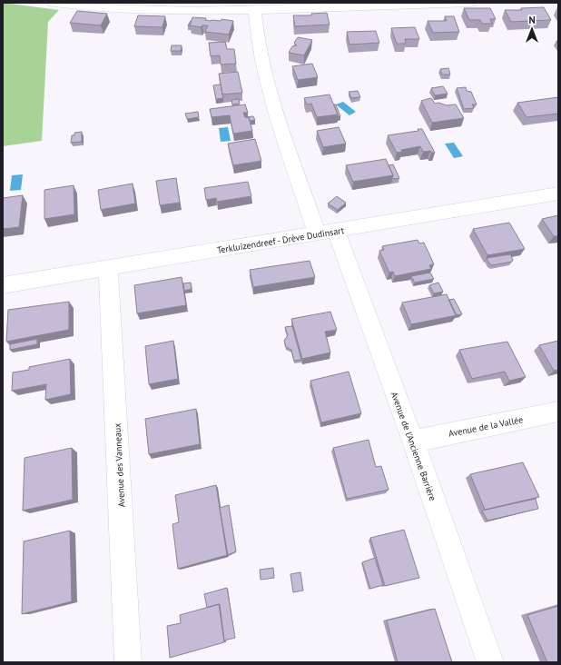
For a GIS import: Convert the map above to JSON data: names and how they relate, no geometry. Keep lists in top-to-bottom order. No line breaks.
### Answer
{"streets":{"street":["Terkluizendreef - Drève Dudinsart","Avenue de la Vallée","Avenue de l'Ancienne Barrière","Avenue des Vanneaux"]},"crossings":[["Terkluizendreef - Drève Dudinsart","Avenue de l'Ancienne Barrière"],["Terkluizendreef - Drève Dudinsart","Avenue des Vanneaux"],["Avenue de la Vallée","Avenue de l'Ancienne Barrière"]],"north":"top"}
